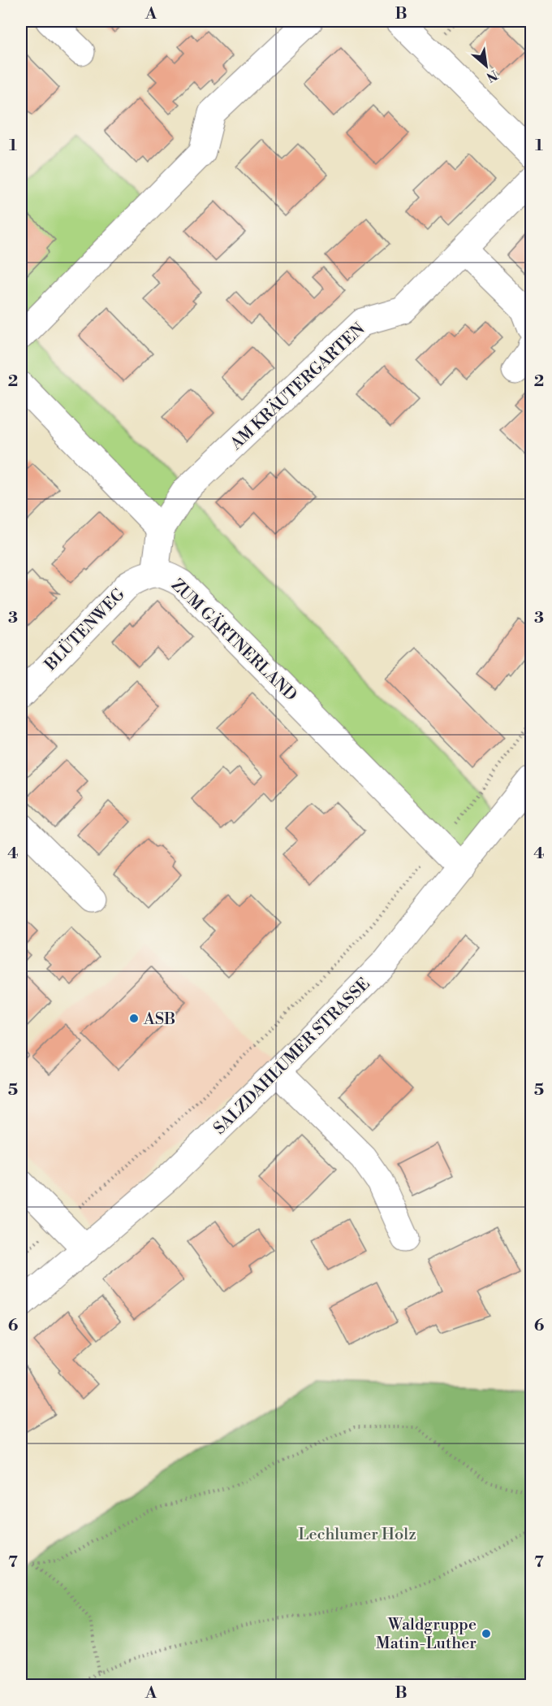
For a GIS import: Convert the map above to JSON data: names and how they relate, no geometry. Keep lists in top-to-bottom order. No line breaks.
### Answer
{"streets":{"street":["AM KRÄUTERGARTEN","BLÜTENWEG","ZUM GÄRTNERLAND","SALZDAHLUMER STRASSE"]},"crossings":[["AM KRÄUTERGARTEN","ZUM GÄRTNERLAND"],["BLÜTENWEG","ZUM GÄRTNERLAND"],["ZUM GÄRTNERLAND","SALZDAHLUMER STRASSE"]],"parks":["Lechlumer Holz"],"places":["ASB","Waldgruppe Matin-Luther"],"north":"bottom right","grid":{"columns":["A","B"],"rows":["1","2","3","4","5","6","7"]}}
